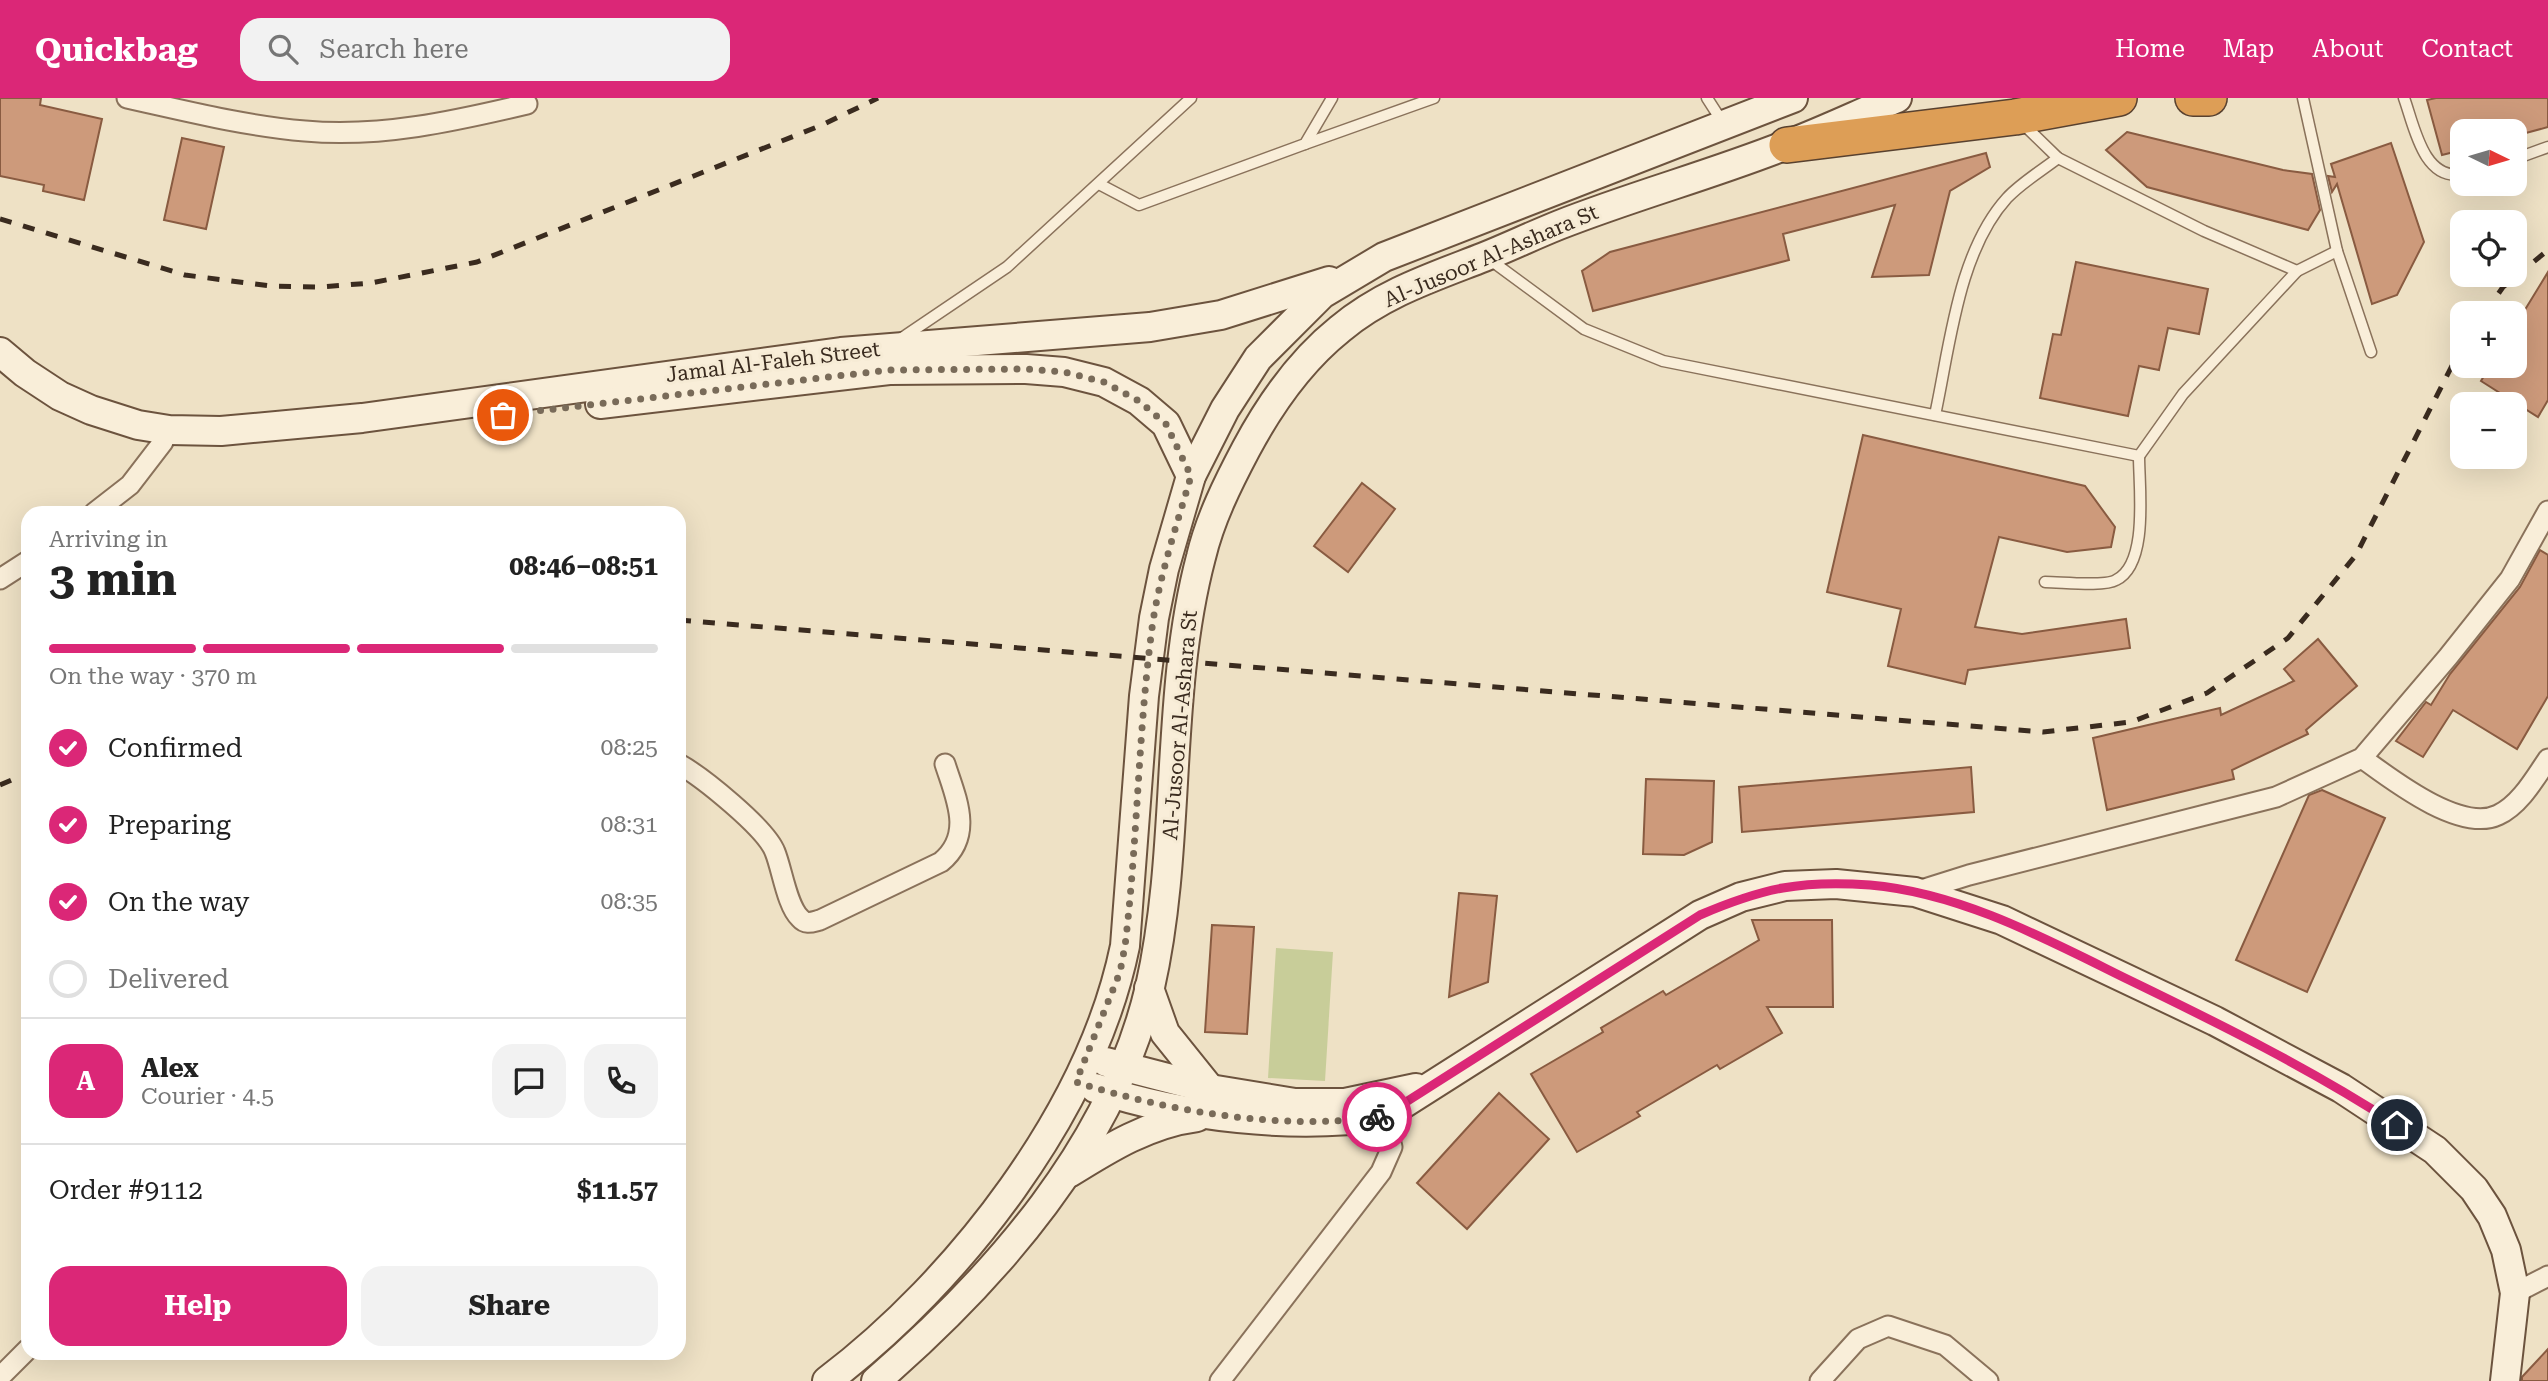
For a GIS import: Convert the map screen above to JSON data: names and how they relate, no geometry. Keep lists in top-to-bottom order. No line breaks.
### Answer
{"streets":{"street":["Al-Jusoor Al-Ashara St","Jamal Al-Faleh Street"]},"crossings":[["Al-Jusoor Al-Ashara St","Jamal Al-Faleh Street"]],"north":"right","page":{"header":"Quickbag","search":"Search here","nav":["Home","Map","About","Contact"],"map_buttons":["+","−"],"heading":["3 min","Arriving in","08:46–08:51"],"panel":["Alex","Courier · 4.5","Order #9112","$11.57"],"bar":"On the way · 370 m","list":[["Confirmed","08:25"],["Preparing","08:31"],["On the way","08:35"],"Delivered"],"round":"A","buttons":["Help","Share"]}}
